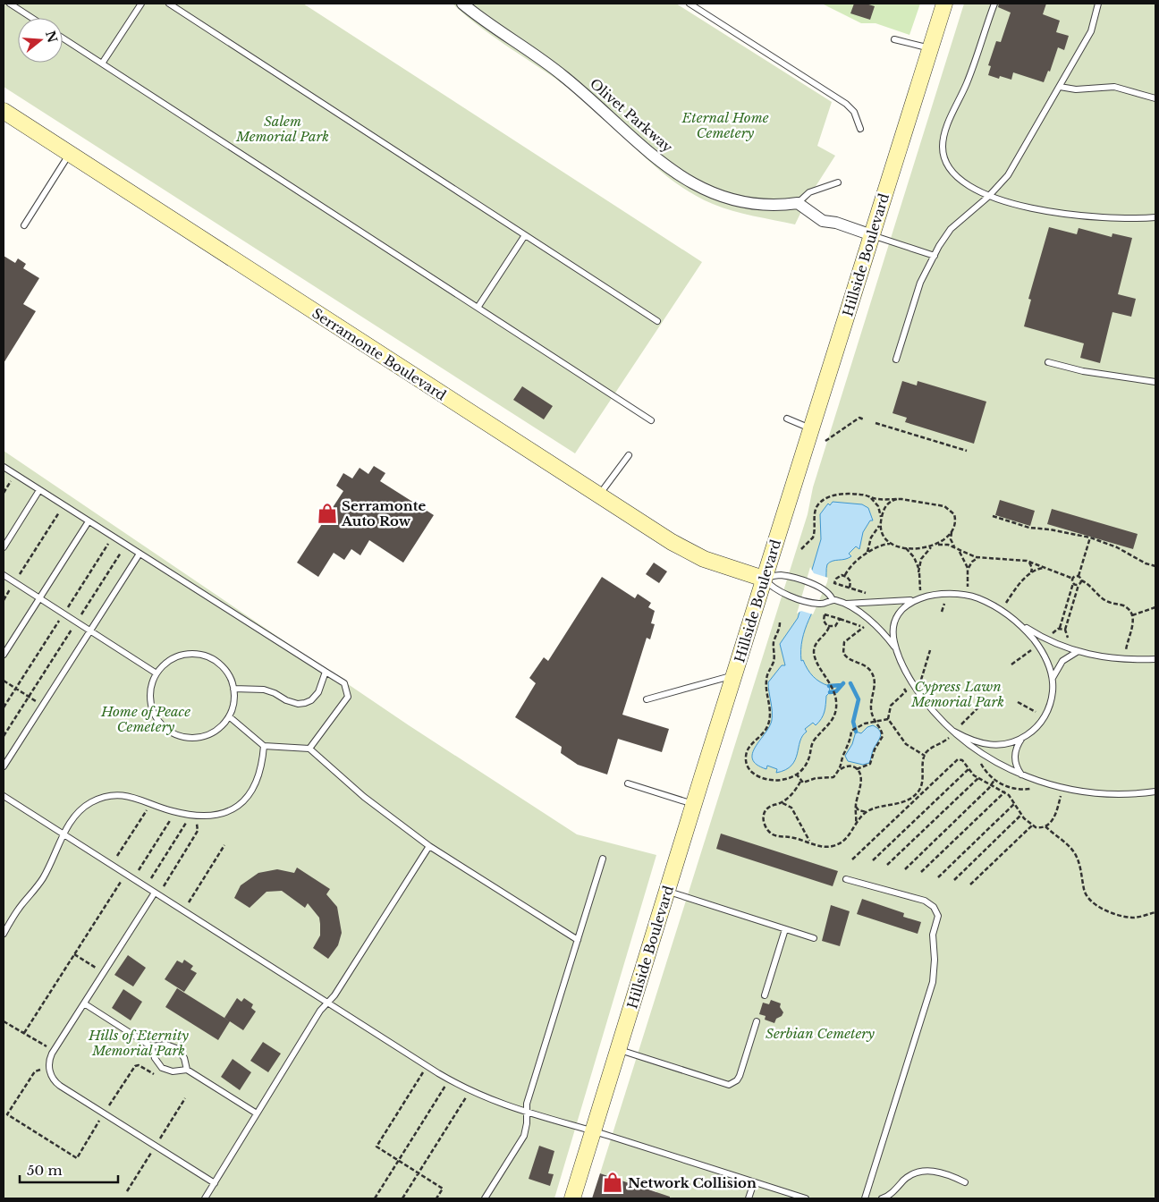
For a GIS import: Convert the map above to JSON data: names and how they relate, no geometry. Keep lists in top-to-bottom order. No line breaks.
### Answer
{"streets":{"main road":["Hillside Boulevard","Serramonte Boulevard"],"street":["Olivet Parkway"]},"crossings":[["Hillside Boulevard","Serramonte Boulevard"]],"parks":["Eternal Home Cemetery","Salem Memorial Park","Cypress Lawn Memorial Park","Home of Peace Cemetery","Serbian Cemetery","Hills of Eternity Memorial Park"],"places":{"shop":["Serramonte Auto Row","Network Collision"]},"scale_bar":"50 m","north":"right"}
